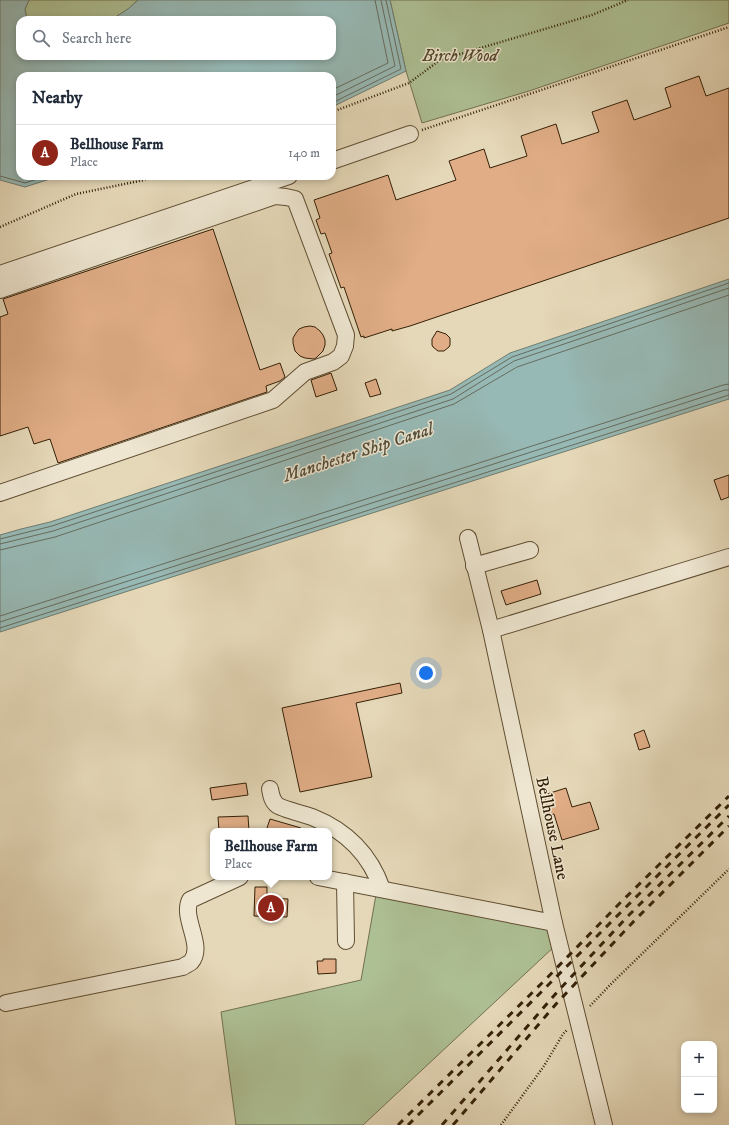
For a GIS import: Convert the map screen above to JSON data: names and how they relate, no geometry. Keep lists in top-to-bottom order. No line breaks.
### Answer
{"streets":{"street":["Bellhouse Lane"]},"water":["Manchester Ship Canal"],"parks":["Birch Wood"],"page":{"search":"Search here","heading":"Nearby","list":[{"mark":"A","name":"Bellhouse Farm","note":"Place","value":"140 m"}],"popup":["Bellhouse Farm","Place"],"pins":"A","map_buttons":["+","−"]}}
